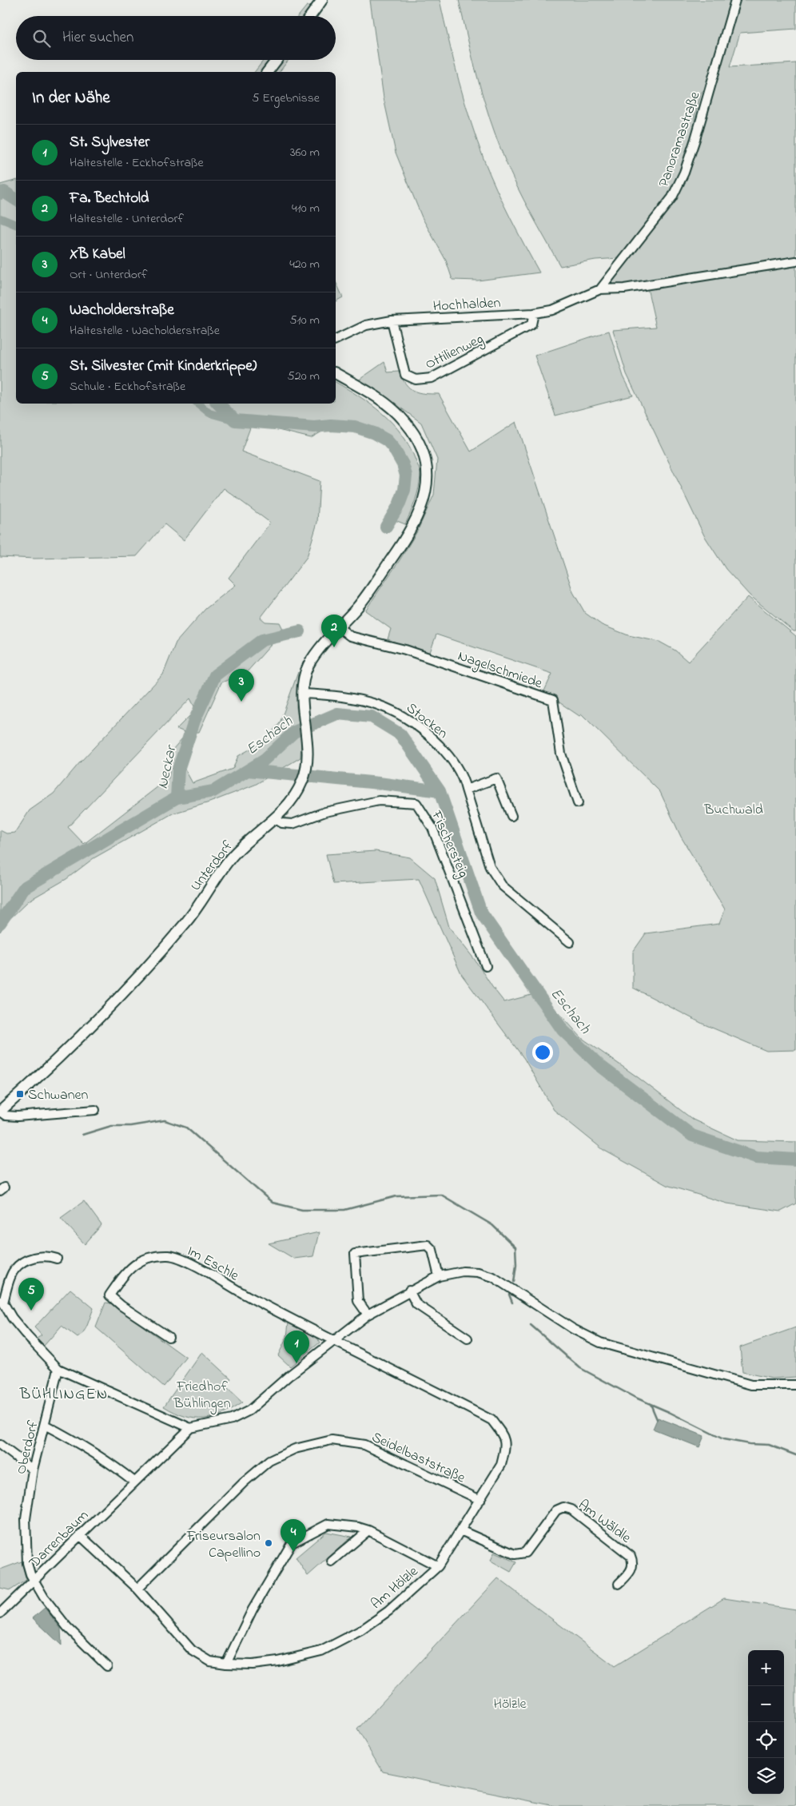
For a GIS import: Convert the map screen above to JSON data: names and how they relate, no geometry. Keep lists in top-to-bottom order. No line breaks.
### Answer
{"streets":{"street":["Panoramastraße","Hochhalden","Ottilienweg","Nagelschmiede","Stocken","Fischersteig","Unterdorf","Im Eschle","Oberdorf","Seidelbaststraße","Am Wäldle","Darrenbaum","Am Hölzle"]},"crossings":[["Panoramastraße","Hochhalden"],["Hochhalden","Ottilienweg"],["Nagelschmiede","Unterdorf"],["Stocken","Unterdorf"],["Fischersteig","Unterdorf"],["Im Eschle","Am Hölzle"],["Oberdorf","Darrenbaum"],["Seidelbaststraße","Am Hölzle"],["Am Wäldle","Am Hölzle"],["Darrenbaum","Am Hölzle"]],"districts":["BÜHLINGEN"],"water":["Eschach","Neckar"],"parks":["Buchwald","Friedhof Bühlingen","Hölzle"],"places":{"transit":["Schwanen"],"other":["Friseursalon Capellino"]},"page":{"search":"Hier suchen","heading":["In der Nähe","5 Ergebnisse"],"list":[{"mark":"1","name":"St. Sylvester","note":"Haltestelle · Eckhofstraße","value":"360 m"},{"mark":"2","name":"Fa. Bechtold","note":"Haltestelle · Unterdorf","value":"410 m"},{"mark":"3","name":"XB Kabel","note":"Ort · Unterdorf","value":"420 m"},{"mark":"4","name":"Wacholderstraße","note":"Haltestelle · Wacholderstraße","value":"510 m"},{"mark":"5","name":"St. Silvester (mit Kinderkrippe)","note":"Schule · Eckhofstraße","value":"520 m"}],"pins":["2","3","5","1","4"],"map_buttons":["+","−"]}}
